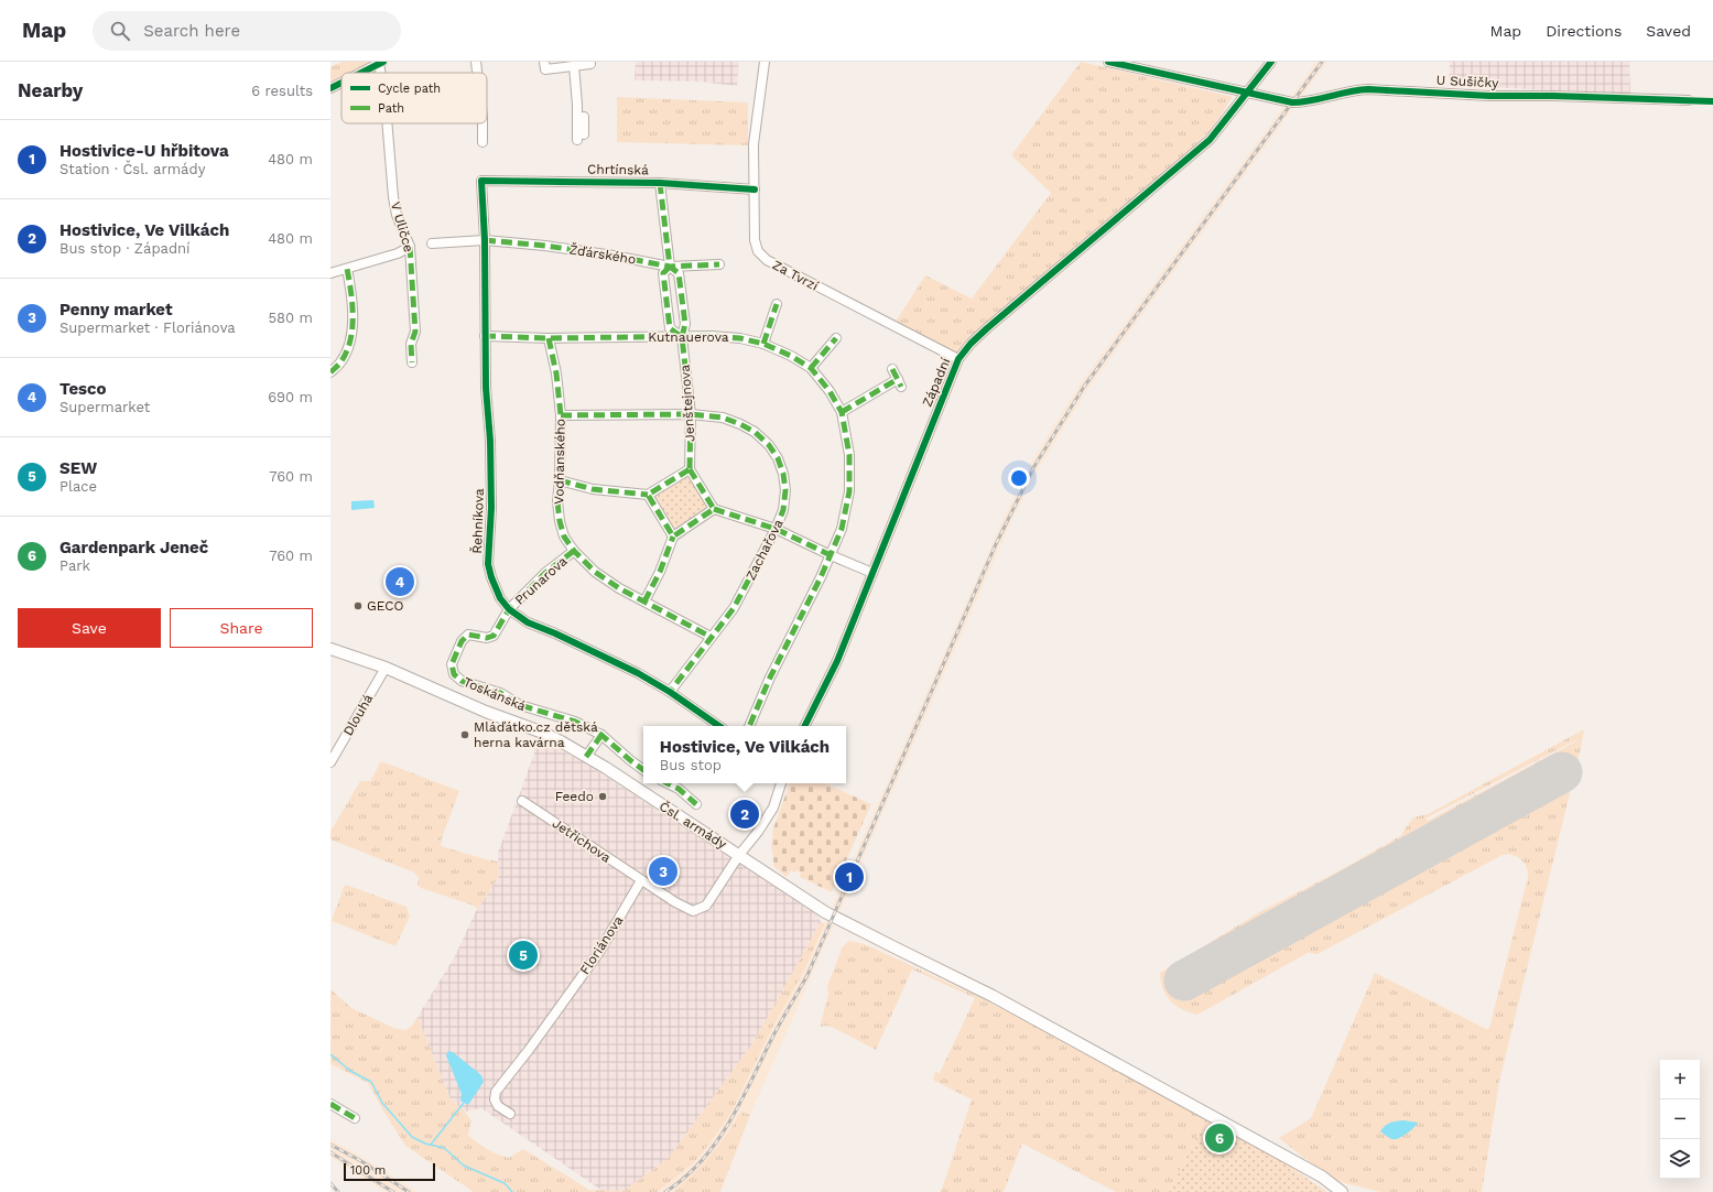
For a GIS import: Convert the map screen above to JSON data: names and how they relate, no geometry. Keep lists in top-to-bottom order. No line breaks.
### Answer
{"streets":{"main road":["Čsl. armády"],"street":["U Sušičky","Chrtínská","V Uličce","Žďárského","Za Tvrzí","Kutnauerova","Západní","Jenštejnova","Vodňanského","Řehníkova","Zachařova","Prunarova","Toskánská","Dlouhá","Jetřichova","Floriánova"]},"crossings":[["U Sušičky","Západní"],["Chrtínská","Za Tvrzí"],["Chrtínská","Jenštejnova"],["Chrtínská","Řehníkova"],["Žďárského","Jenštejnova"],["Žďárského","Řehníkova"],["Za Tvrzí","Západní"],["Kutnauerova","Jenštejnova"],["Kutnauerova","Vodňanského"],["Kutnauerova","Řehníkova"],["Jenštejnova","Zachařova"],["Vodňanského","Zachařova"],["Vodňanského","Prunarova"],["Řehníkova","Zachařova"],["Řehníkova","Prunarova"],["Řehníkova","Toskánská"],["Prunarova","Toskánská"],["Dlouhá","Čsl. armády"],["Jetřichova","Floriánova"]],"places":["GECO","Mláďátko.cz dětská herna kavárna","Feedo"],"legend":["Cycle path","Path"],"scale_bar":"100 m","page":{"header":"Map","search":"Search here","nav":["Map","Directions","Saved"],"heading":["Nearby","6 results"],"list":[{"mark":"1","name":"Hostivice-U hřbitova","note":"Station · Čsl. armády","value":"480 m"},{"mark":"2","name":"Hostivice, Ve Vilkách","note":"Bus stop · Západní","value":"480 m"},{"mark":"3","name":"Penny market","note":"Supermarket · Floriánova","value":"580 m"},{"mark":"4","name":"Tesco","note":"Supermarket","value":"690 m"},{"mark":"5","name":"SEW","note":"Place","value":"760 m"},{"mark":"6","name":"Gardenpark Jeneč","note":"Park","value":"760 m"}],"pins":["4","2","3","1","5","6"],"buttons":["Save","Share"],"popup":["Hostivice, Ve Vilkách","Bus stop"],"map_buttons":["+","−"],"scale":"100 m"}}
